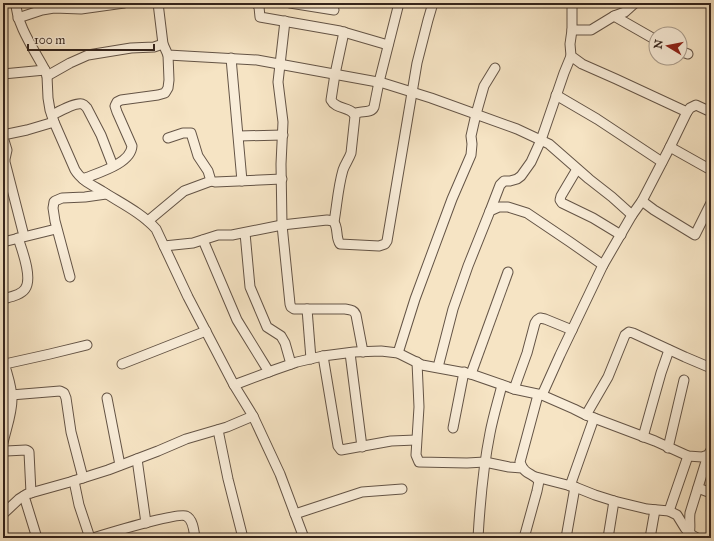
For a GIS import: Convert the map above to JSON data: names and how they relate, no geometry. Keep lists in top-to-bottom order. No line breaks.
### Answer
{"scale_bar":"100 m","north":"left"}
